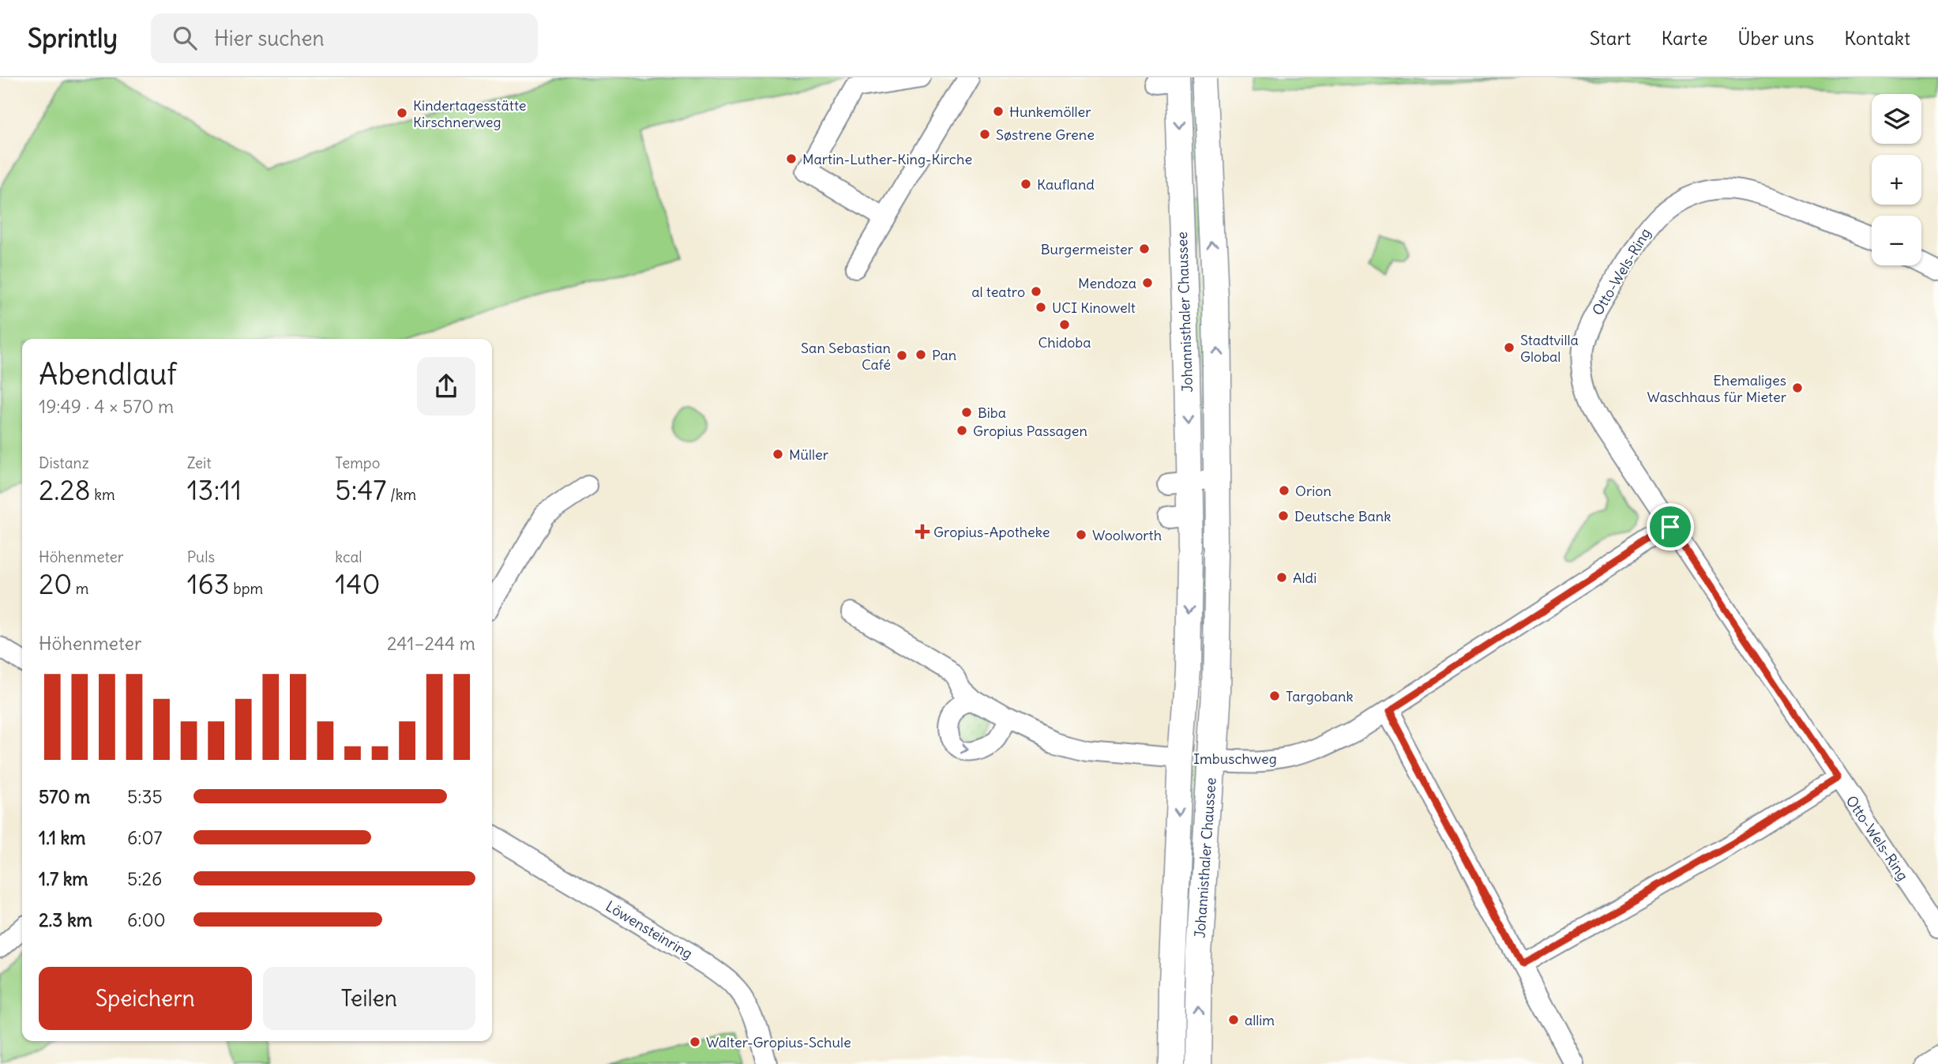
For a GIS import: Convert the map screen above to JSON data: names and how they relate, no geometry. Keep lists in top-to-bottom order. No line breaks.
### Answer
{"streets":{"main road":["Johannisthaler Chaussee","Imbuschweg"],"street":["Otto-Wels-Ring","Löwensteinring"]},"crossings":[["Otto-Wels-Ring","Imbuschweg"],["Johannisthaler Chaussee","Imbuschweg"]],"places":{"other":["Hunkemöller","Kindertagesstätte Kirschnerweg","Søstrene Grene","Martin-Luther-King-Kirche","Kaufland","Burgermeister","Mendoza","al teatro","UCI Kinowelt","Chidoba","Stadtvilla Global","Pan","San Sebastian Café","Ehemaliges Waschhaus für Mieter","Biba","Gropius Passagen","Müller","Orion","Deutsche Bank","Woolworth","Aldi","Targobank","allim","Walter-Gropius-Schule"],"health":["Gropius-Apotheke"]},"page":{"header":"Sprintly","search":"Hier suchen","nav":["Start","Karte","Über uns","Kontakt"],"map_buttons":["+","−"],"heading":["Abendlauf","19:49 · 4 × 570 m"],"stats":[["Distanz","2.28 km"],["Zeit","13:11"],["Tempo","5:47 /km"],["Höhenmeter","20 m"],["Puls","163 bpm"],["kcal","140"]],"chart":["Höhenmeter","241–244 m"],"list":[{"name":"570 m","note":"5:35"},{"name":"1.1 km","note":"6:07"},{"name":"1.7 km","note":"5:26"},{"name":"2.3 km","note":"6:00"}],"buttons":["Speichern","Teilen"]}}
